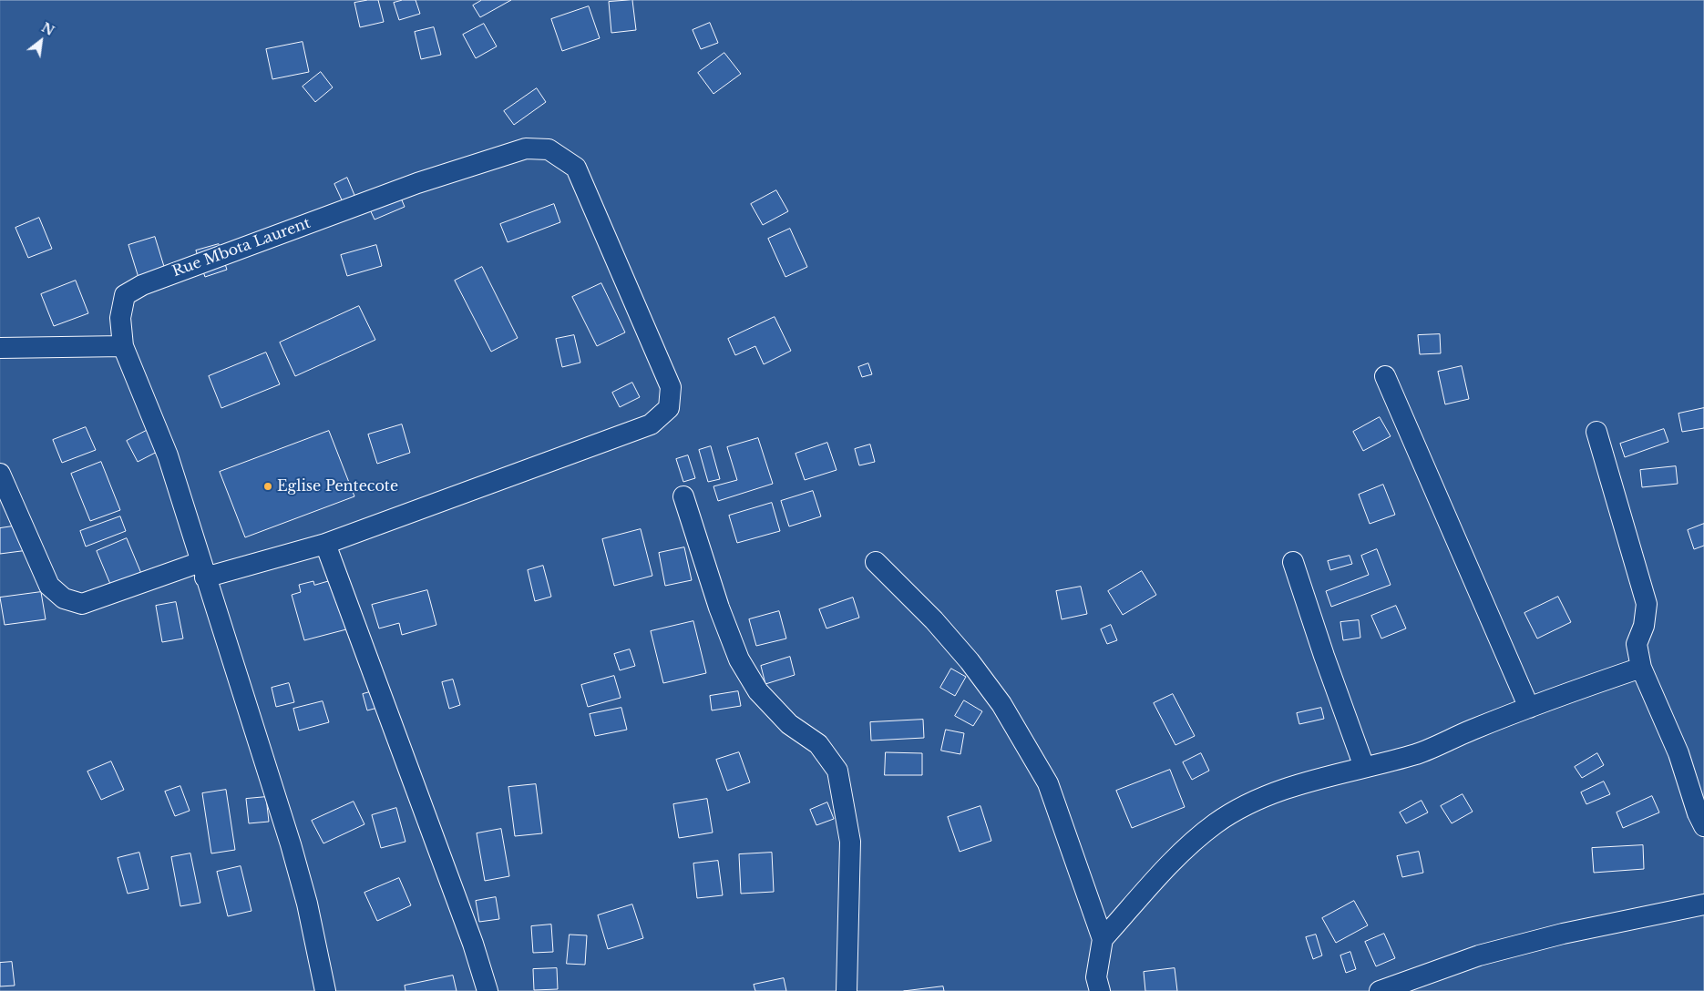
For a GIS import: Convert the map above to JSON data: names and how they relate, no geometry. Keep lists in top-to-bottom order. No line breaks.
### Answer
{"streets":{"street":["Rue Mbota Laurent"]},"places":["Eglise Pentecote"],"north":"top right"}
